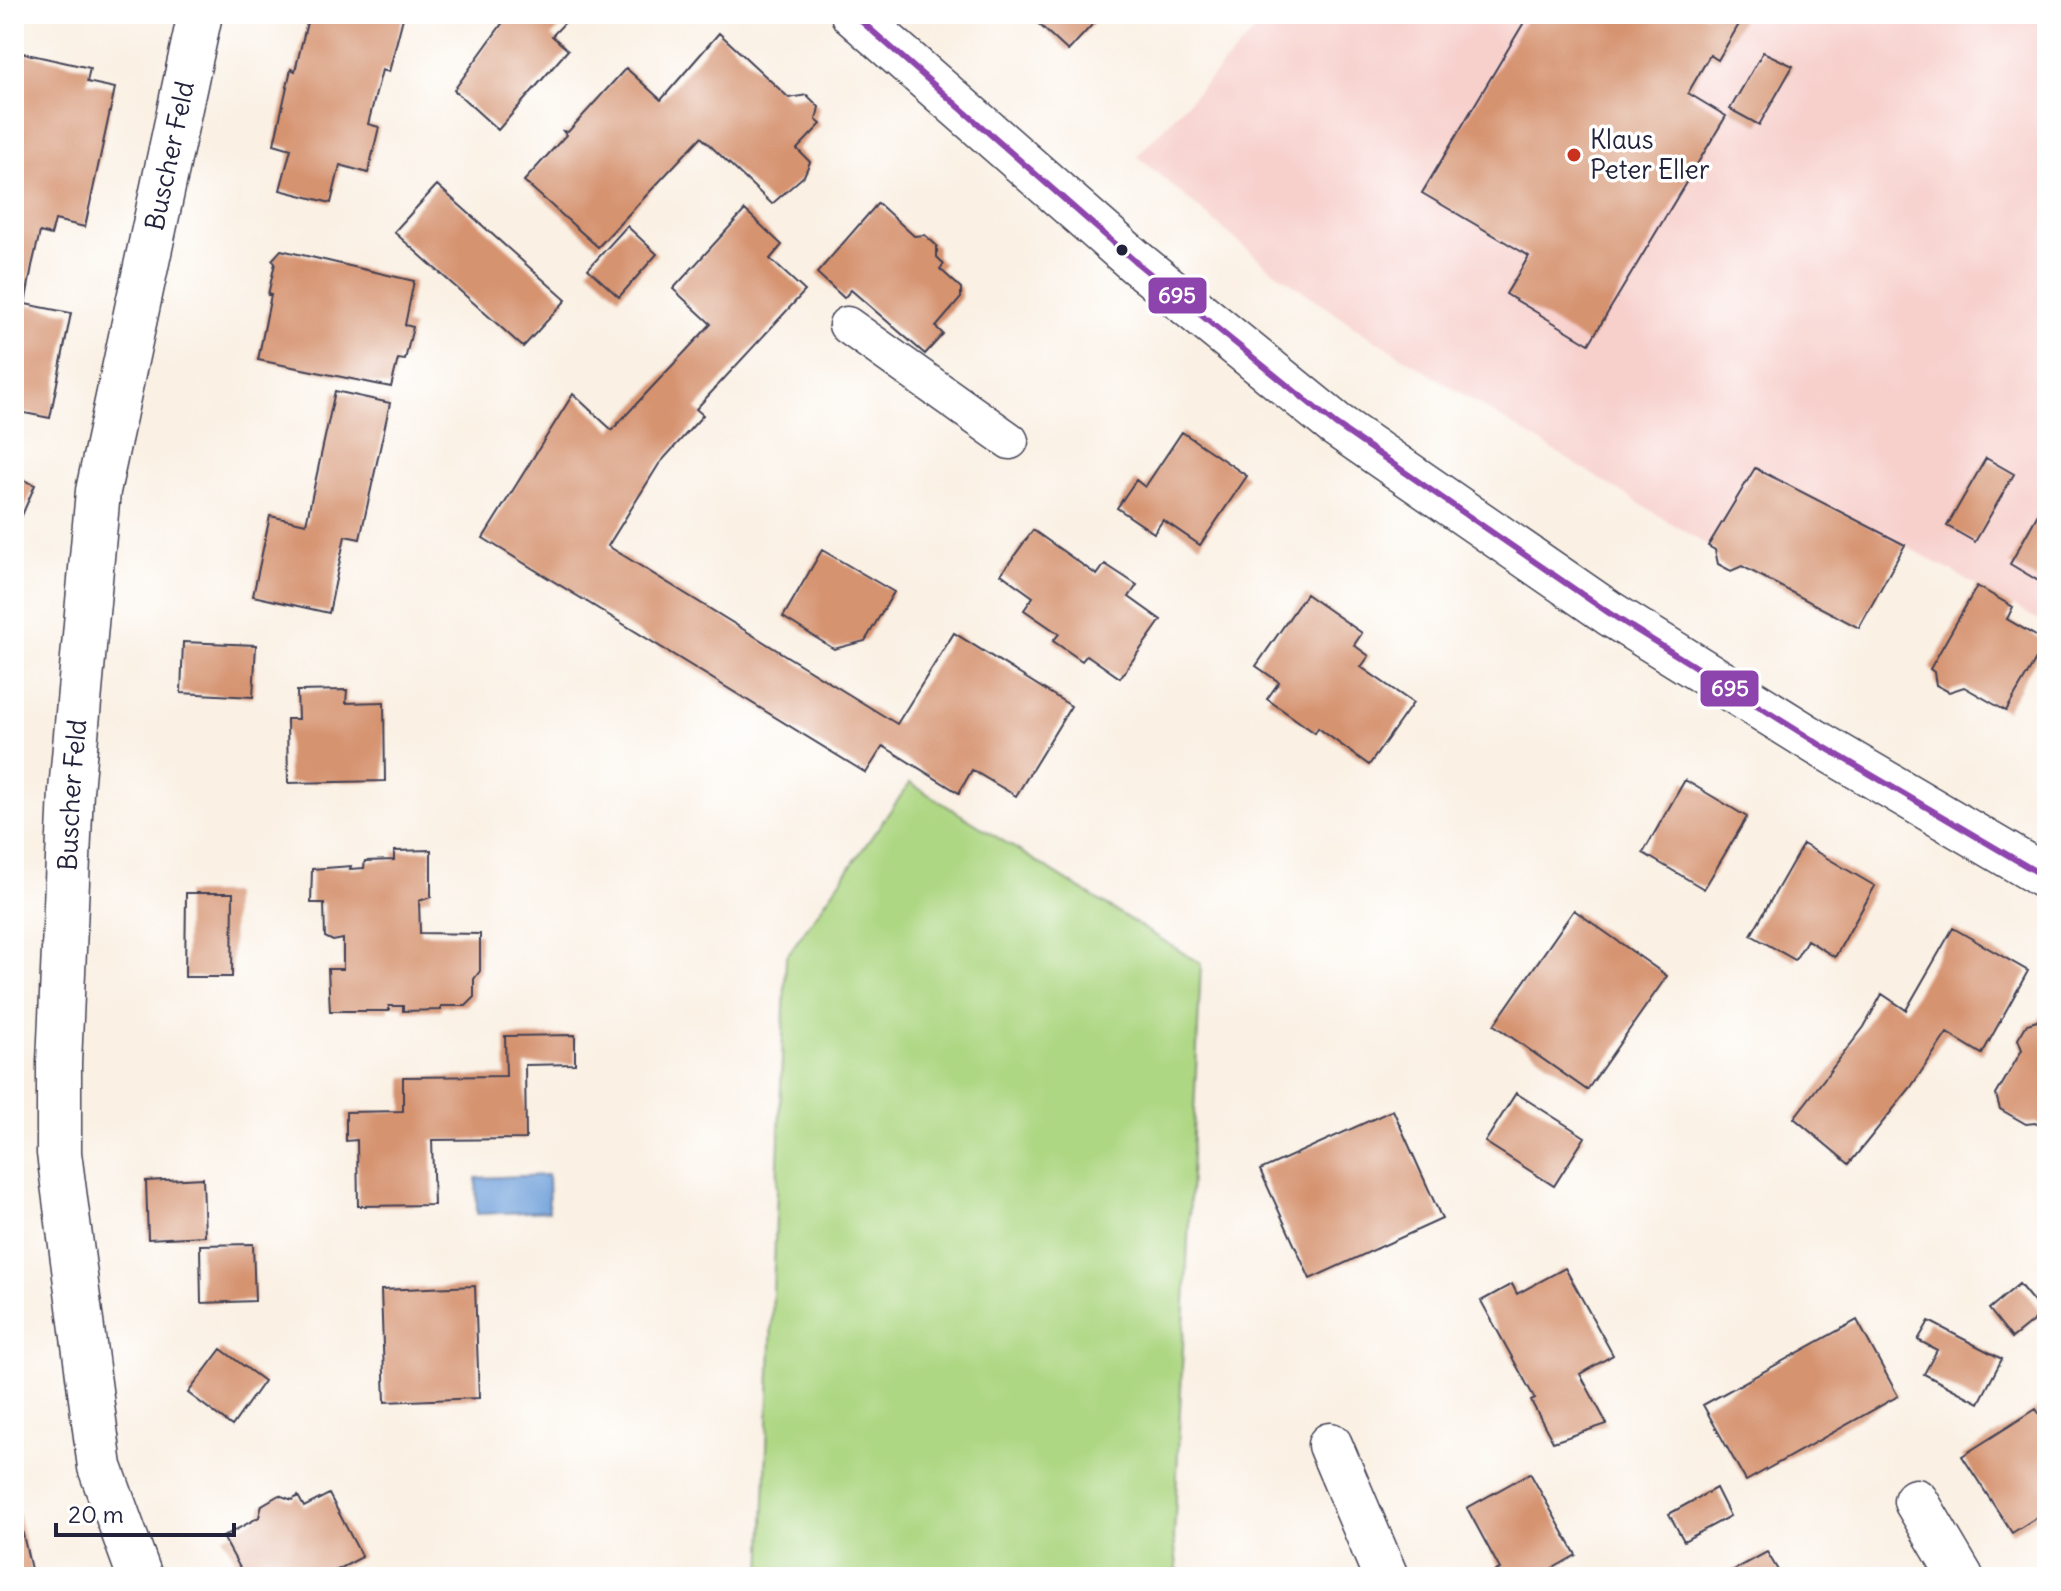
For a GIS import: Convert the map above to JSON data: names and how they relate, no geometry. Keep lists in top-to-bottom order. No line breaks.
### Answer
{"streets":{"street":["Buscher Feld"]},"places":["Klaus Peter Eller"],"lines":["transit line 695"],"scale_bar":"20 m"}
